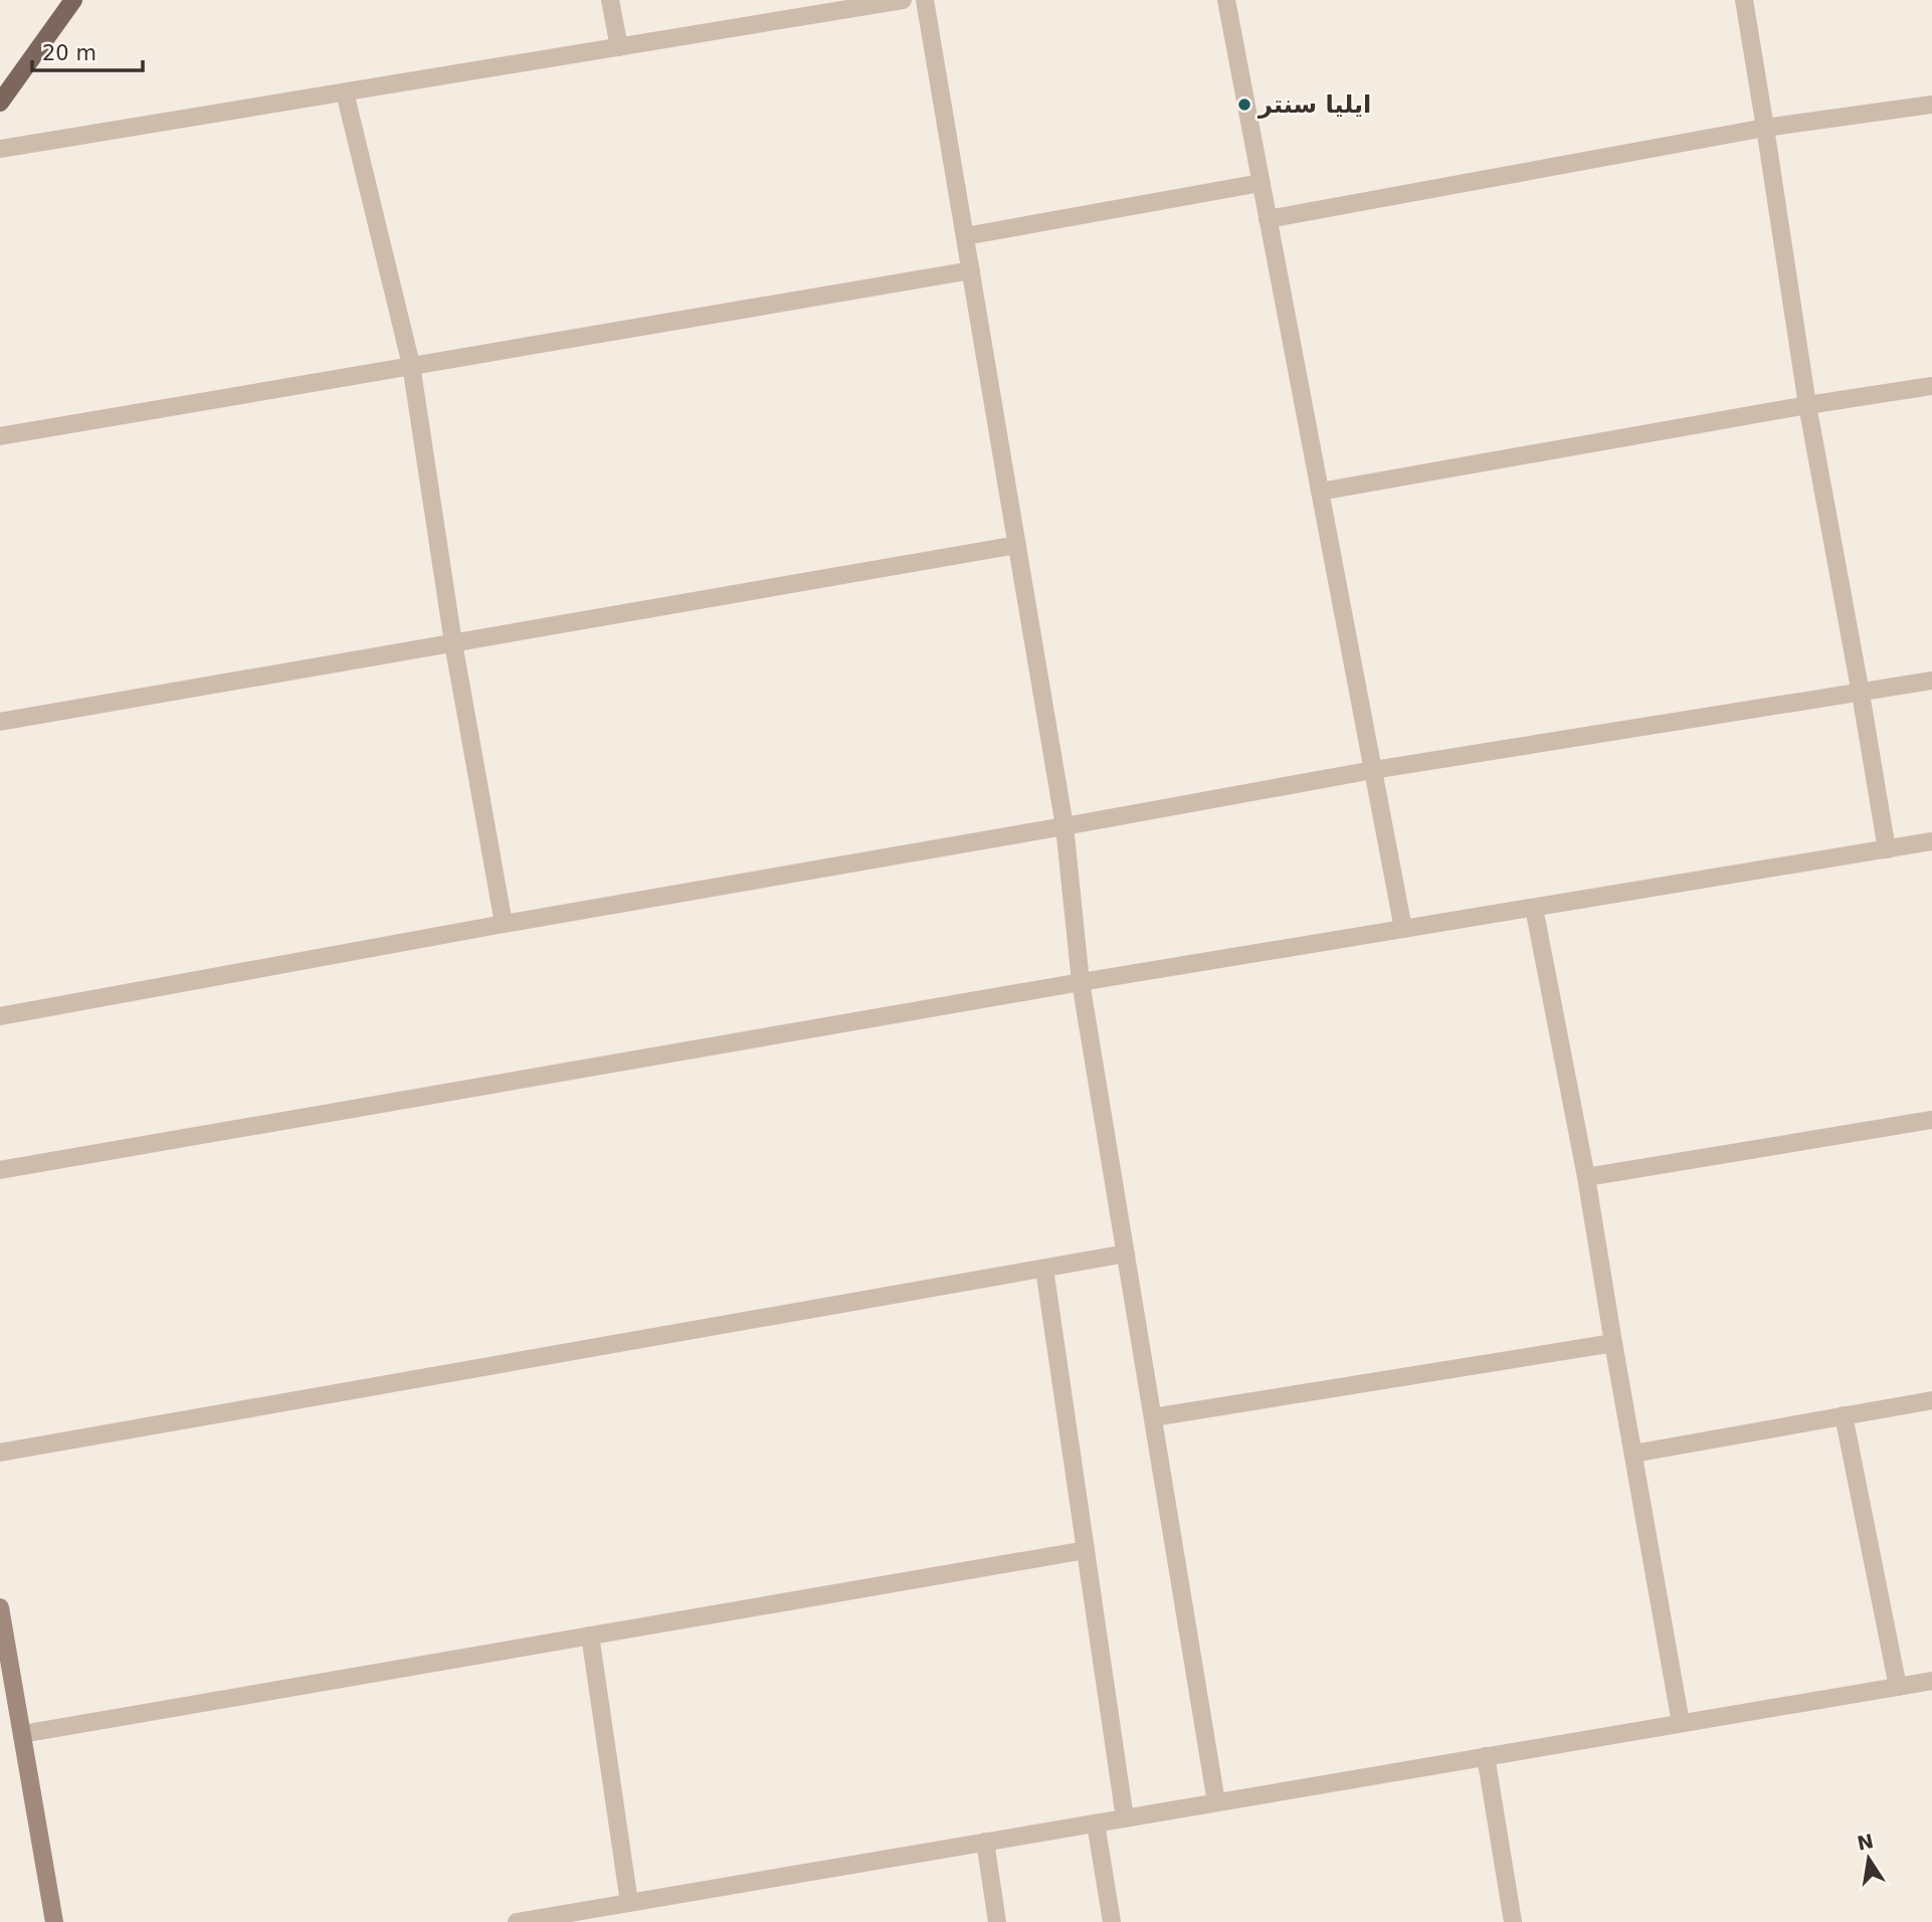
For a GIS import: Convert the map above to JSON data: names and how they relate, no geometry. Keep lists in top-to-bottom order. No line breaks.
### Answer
{"places":["ايليا سنتر"],"scale_bar":"20 m","north":"top"}
